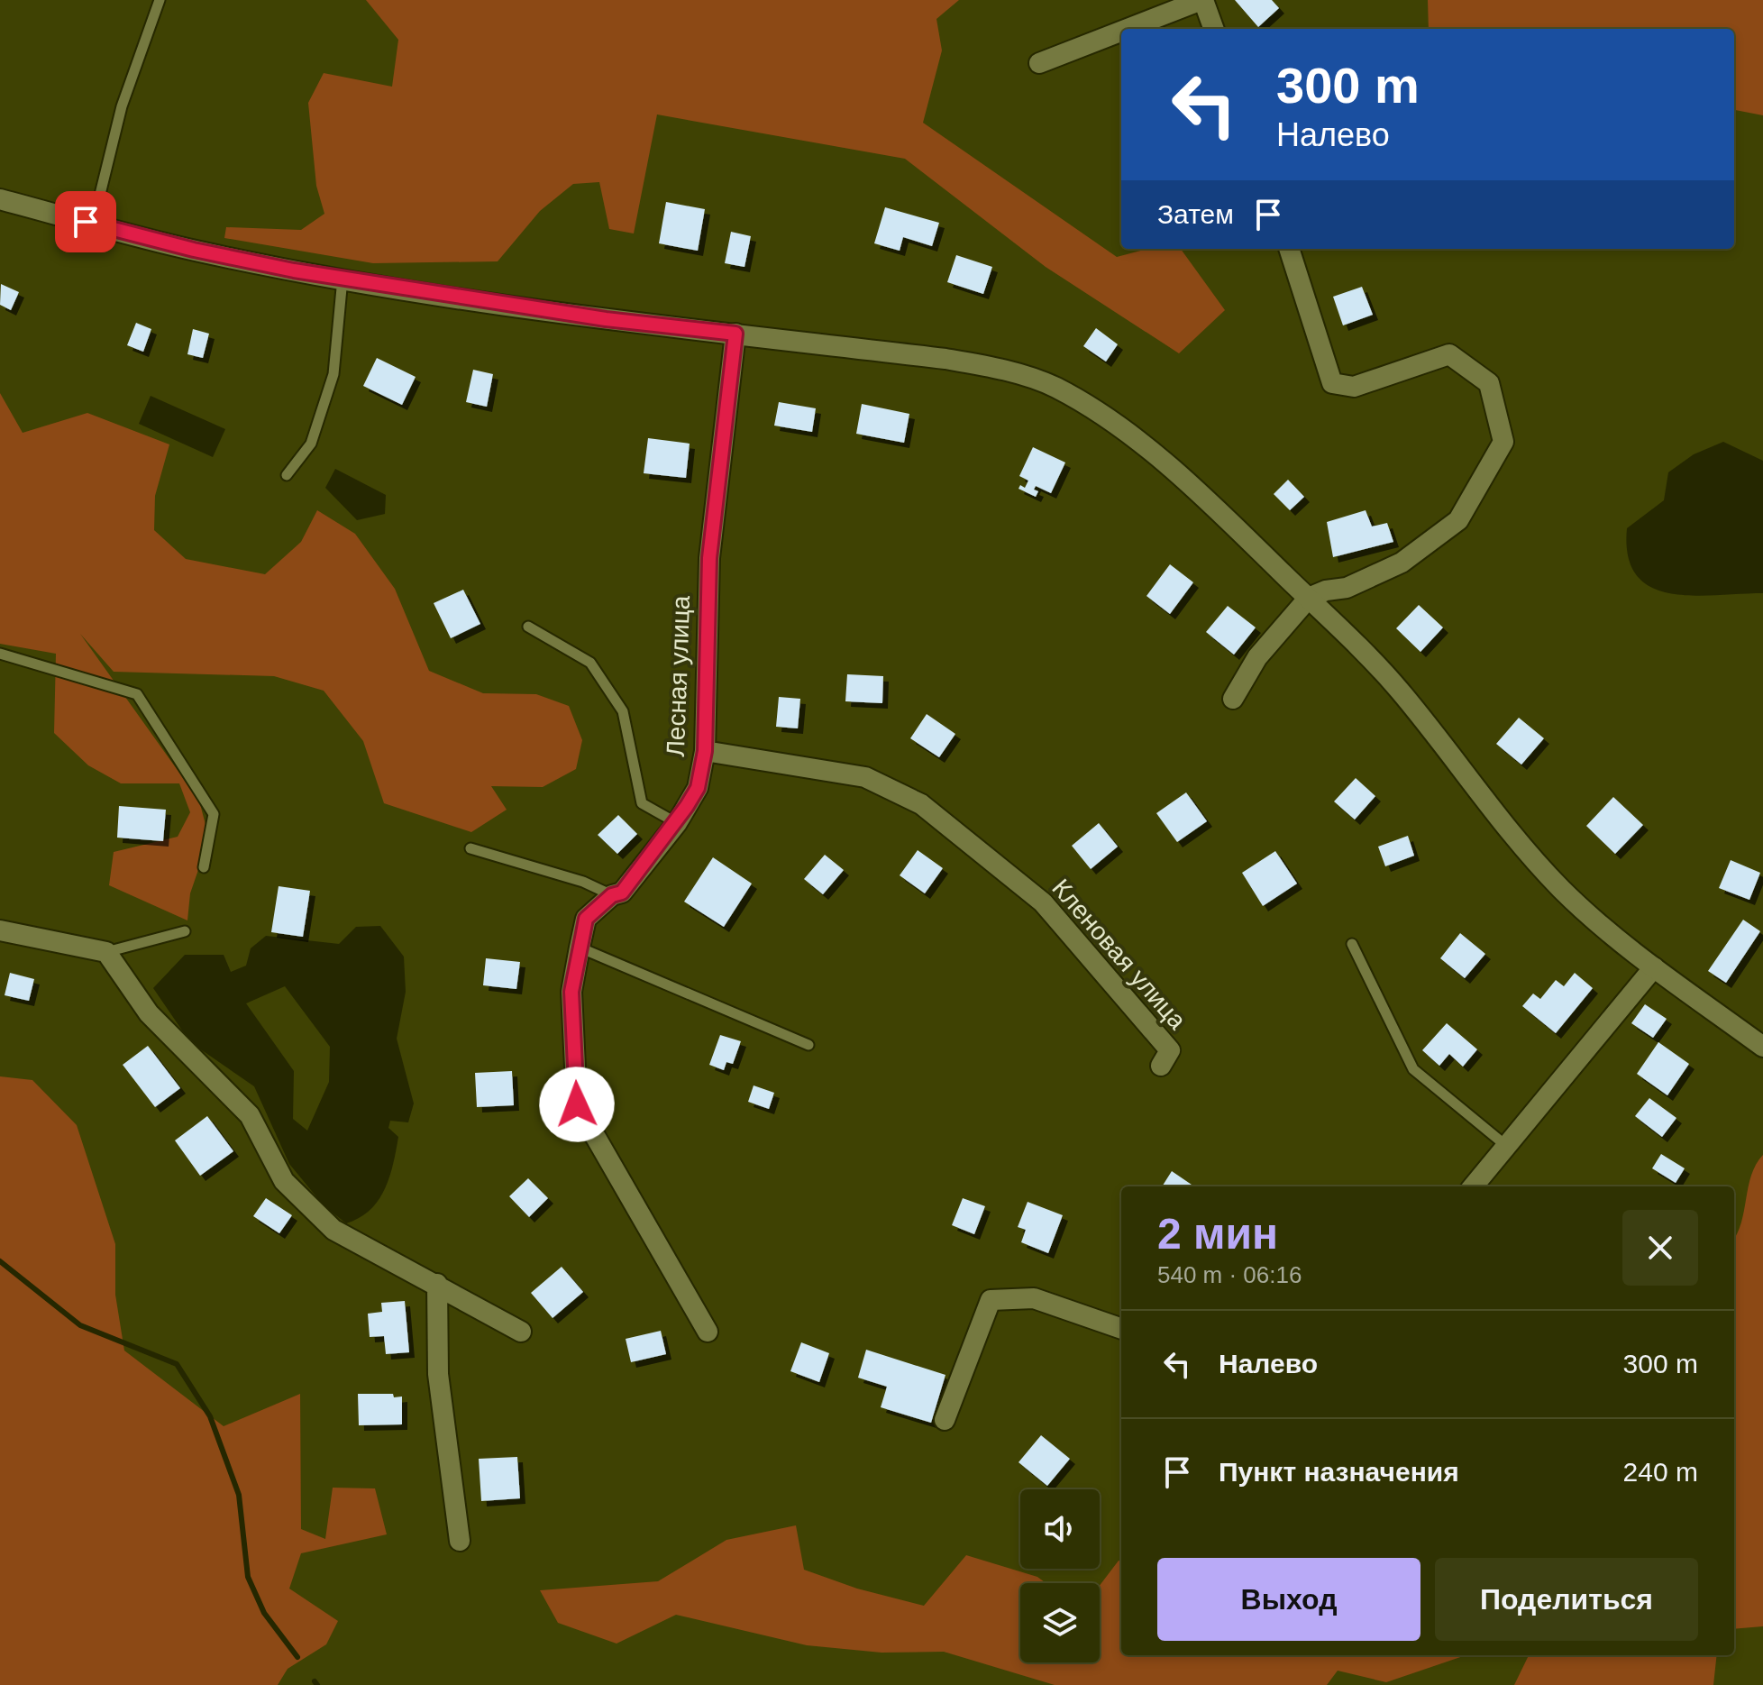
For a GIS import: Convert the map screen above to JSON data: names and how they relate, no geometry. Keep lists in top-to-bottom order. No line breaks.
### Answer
{"streets":{"street":["Лесная улица","Кленовая улица"]},"crossings":[["Лесная улица","Кленовая улица"]],"page":{"turn":["300 m","Налево"],"then":"Затем","heading":["2 мин","540 m · 06:16"],"list":[{"name":"Налево","value":"300 m"},{"name":"Пункт назначения","value":"240 m"}],"buttons":["Выход","Поделиться"]}}
